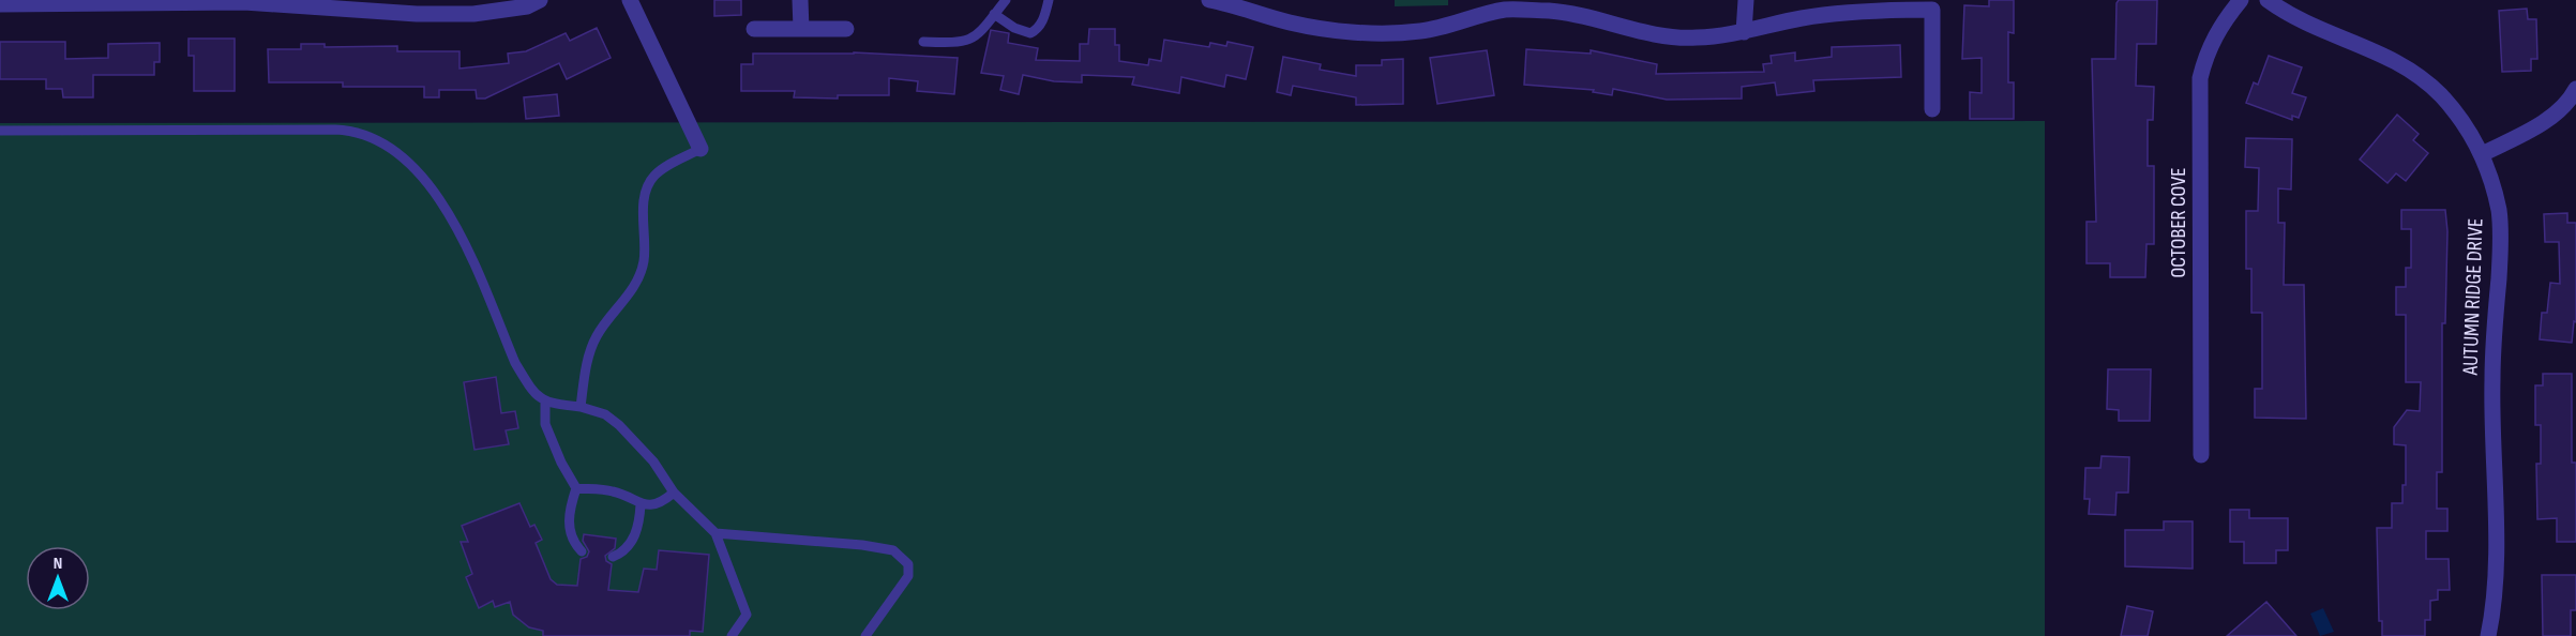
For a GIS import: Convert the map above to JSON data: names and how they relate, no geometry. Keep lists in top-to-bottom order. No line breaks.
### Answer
{"streets":{"street":["OCTOBER COVE","AUTUMN RIDGE DRIVE"]},"north":"top"}
